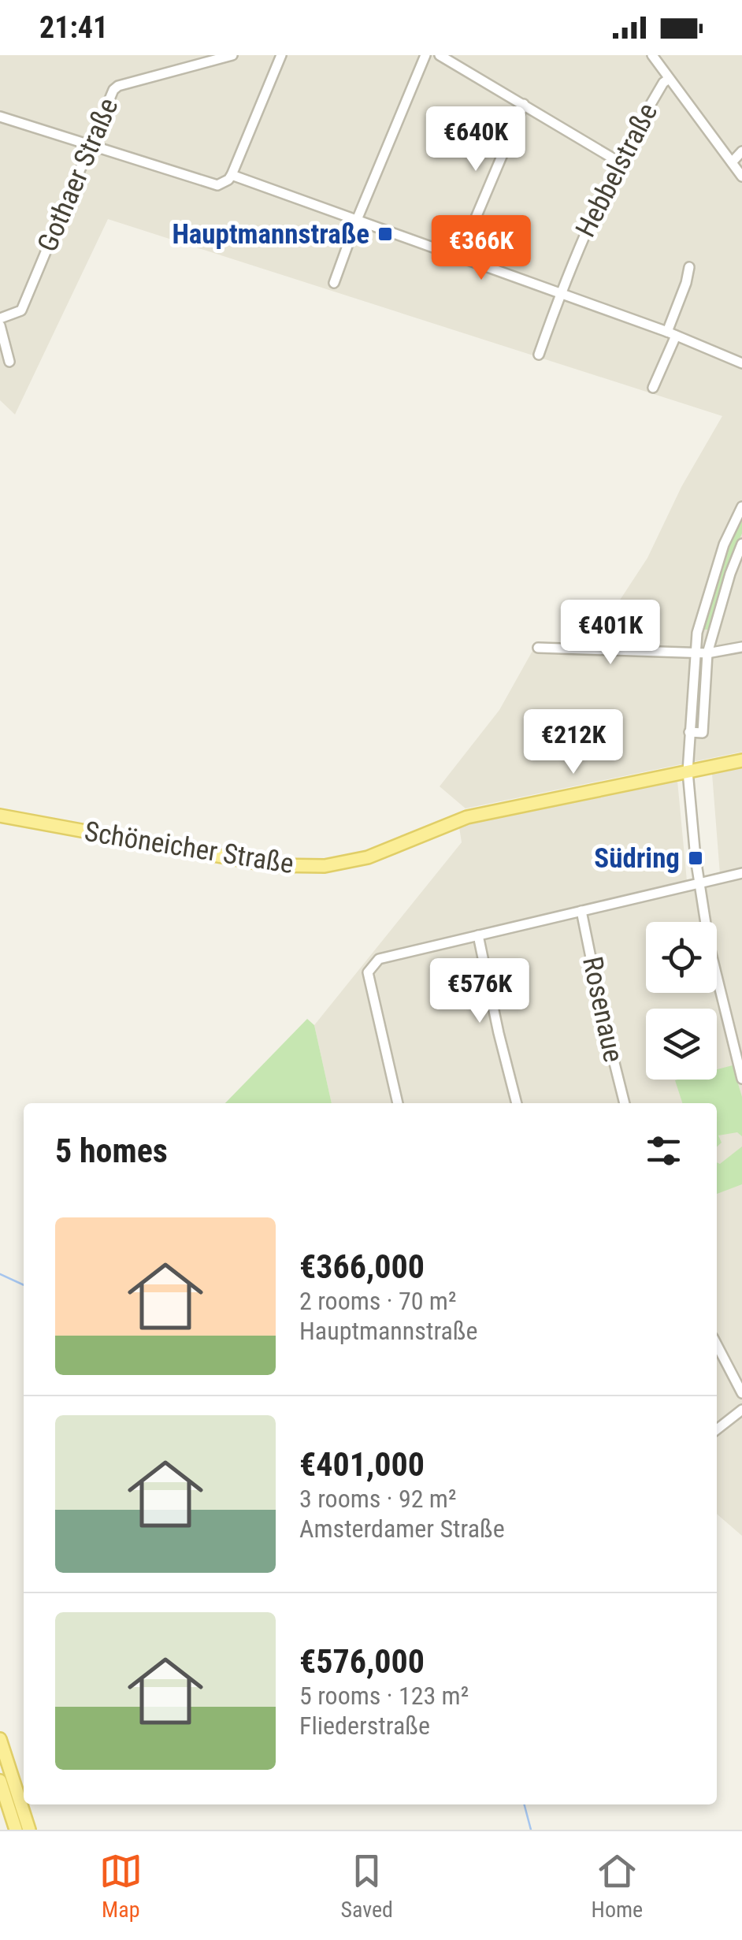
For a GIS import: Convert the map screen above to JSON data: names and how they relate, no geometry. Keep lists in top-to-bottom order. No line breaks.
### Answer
{"streets":{"main road":["Schöneicher Straße"],"street":["Hebbelstraße","Gothaer Straße","Rosenaue"]},"places":{"transit":["Hauptmannstraße","Südring"]},"page":{"status":"21:41","price":["€640K","€366K","€401K","€212K","€576K"],"heading":"5 homes","list":[{"name":"€366,000","note":"2 rooms · 70 m² · Hauptmannstraße"},{"name":"€401,000","note":"3 rooms · 92 m² · Amsterdamer Straße"},{"name":"€576,000","note":"5 rooms · 123 m² · Fliederstraße"}],"tabs":["Map","Saved","Home"]}}
